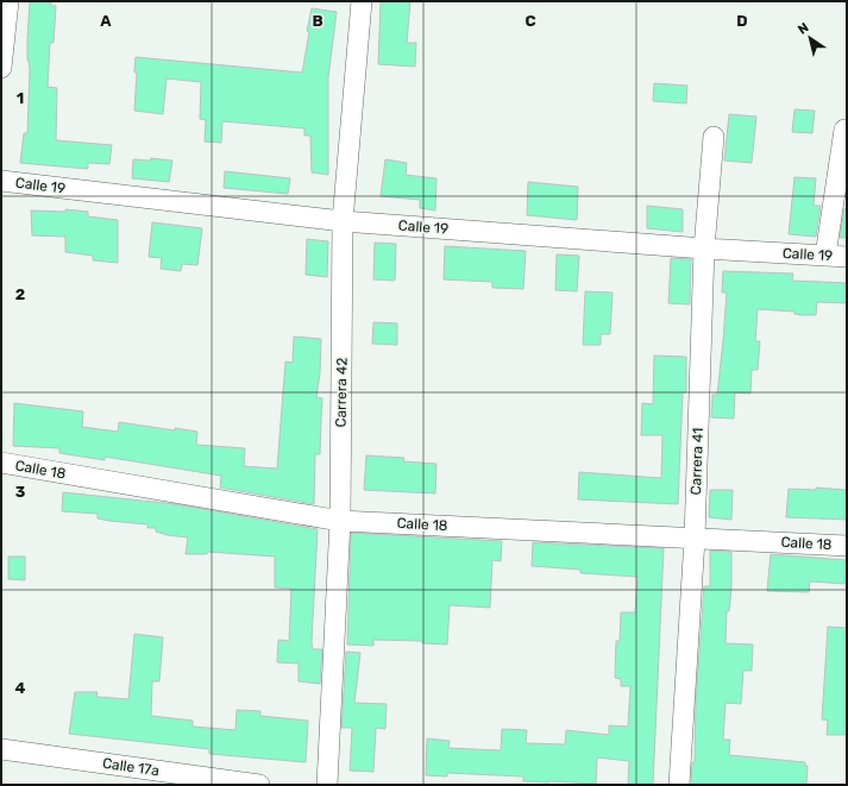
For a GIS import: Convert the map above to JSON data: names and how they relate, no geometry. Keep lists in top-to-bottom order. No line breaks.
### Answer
{"streets":{"street":["Calle 19","Carrera 42","Carrera 41","Calle 18","Calle 17a"]},"crossings":[["Calle 19","Carrera 42"],["Calle 19","Carrera 41"],["Carrera 42","Calle 18"],["Carrera 41","Calle 18"]],"north":"top left","grid":{"columns":["A","B","C","D"],"rows":["1","2","3","4"]}}
